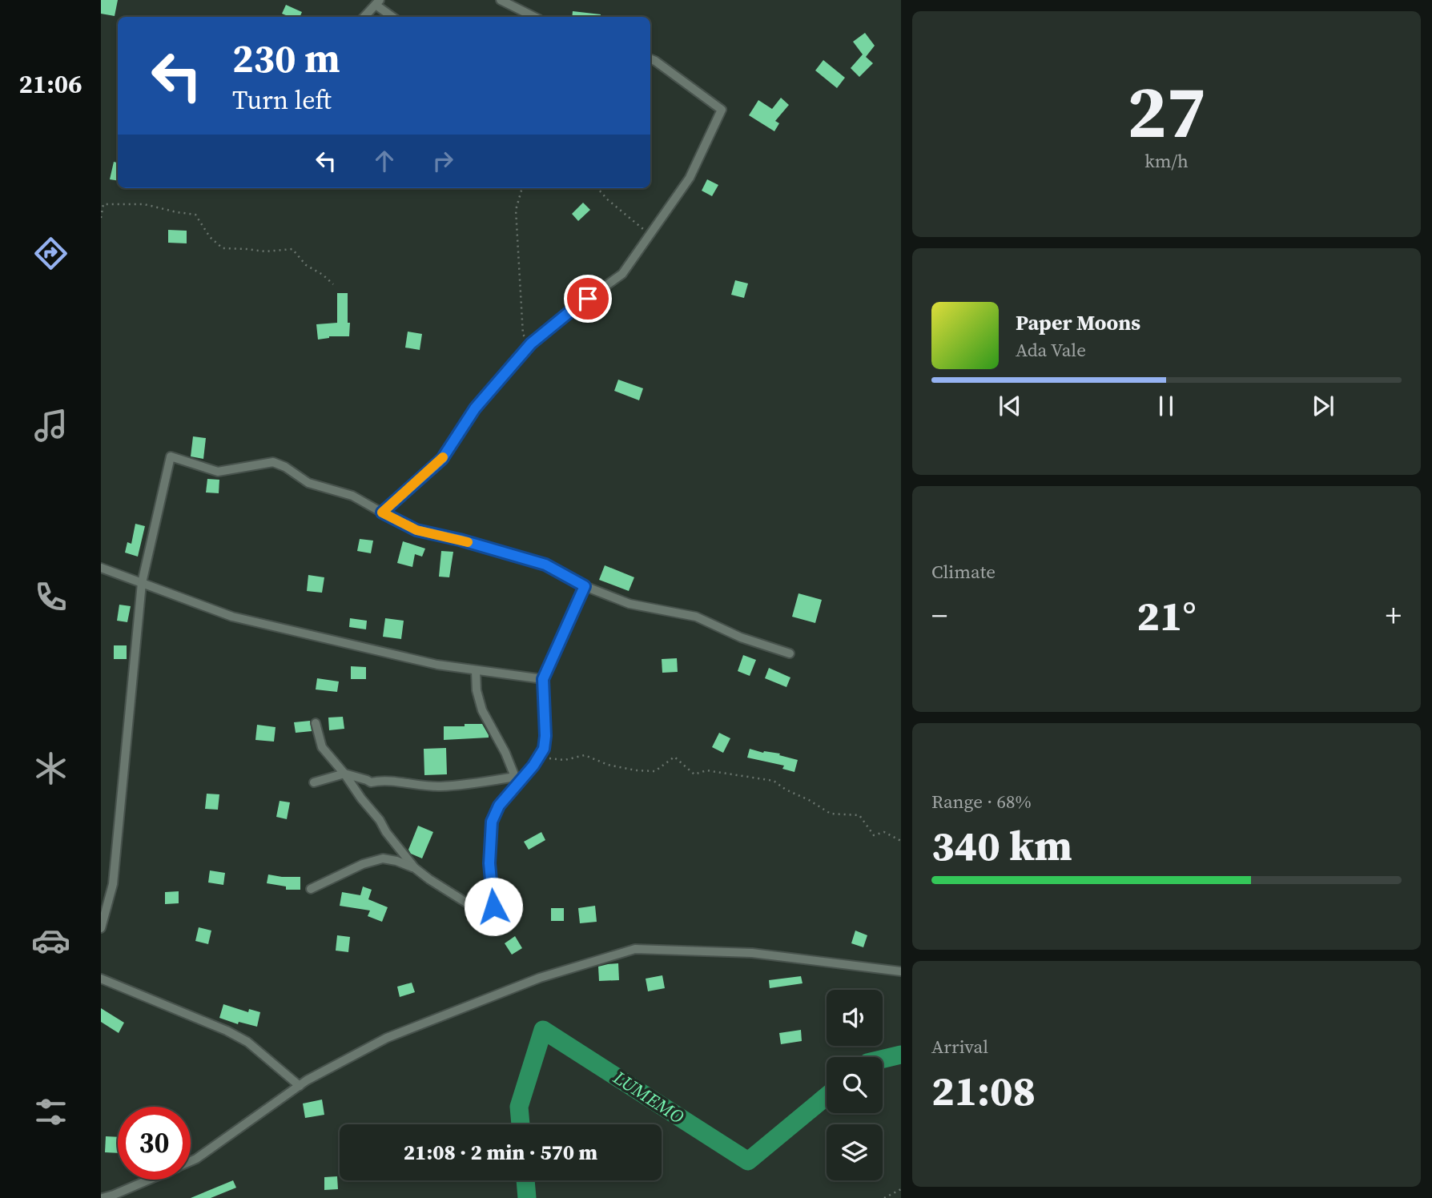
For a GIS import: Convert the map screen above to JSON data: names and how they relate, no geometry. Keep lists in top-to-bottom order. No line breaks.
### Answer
{"water":["LUMEMO"],"page":{"tabs":"21:06","tile":[["27","km/h"],"Climate",["Range · 68%","340 km"],["Arrival","21:08"]],"turn":["230 m","Turn left"],"song":["Paper Moons","Ada Vale"],"heat":["−","21°","+"],"limit":"30","trip":"21:08 · 2 min · 570 m"}}
